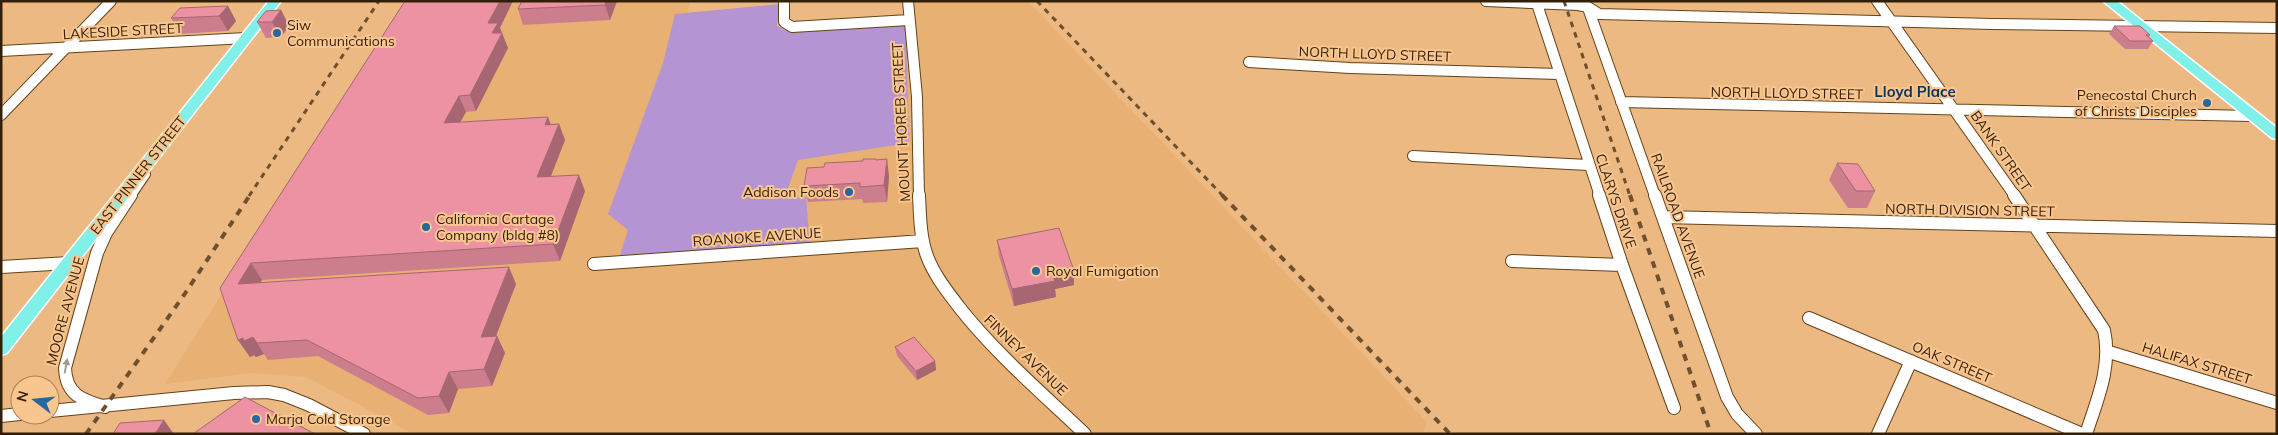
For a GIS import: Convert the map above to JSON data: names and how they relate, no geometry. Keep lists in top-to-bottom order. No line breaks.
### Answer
{"streets":{"main road":["EAST PINNER STREET"],"street":["LAKESIDE STREET","NORTH LLOYD STREET","MOUNT HOREB STREET","BANK STREET","CLARYS DRIVE","NORTH DIVISION STREET","RAILROAD AVENUE","ROANOKE AVENUE","MOORE AVENUE","FINNEY AVENUE","OAK STREET","HALIFAX STREET"]},"crossings":[["LAKESIDE STREET","EAST PINNER STREET"],["NORTH LLOYD STREET","BANK STREET"],["NORTH LLOYD STREET","CLARYS DRIVE"],["NORTH LLOYD STREET","RAILROAD AVENUE"],["MOUNT HOREB STREET","ROANOKE AVENUE"],["MOUNT HOREB STREET","FINNEY AVENUE"],["BANK STREET","NORTH DIVISION STREET"],["BANK STREET","HALIFAX STREET"],["EAST PINNER STREET","MOORE AVENUE"],["NORTH DIVISION STREET","RAILROAD AVENUE"],["ROANOKE AVENUE","FINNEY AVENUE"]],"one_way":["MOORE AVENUE"],"districts":["Lloyd Place"],"places":["Siw Communications","Penecostal Church of Christs Disciples","Addison Foods","California Cartage Company (bldg #8)","Royal Fumigation","Marja Cold Storage"],"north":"left"}
